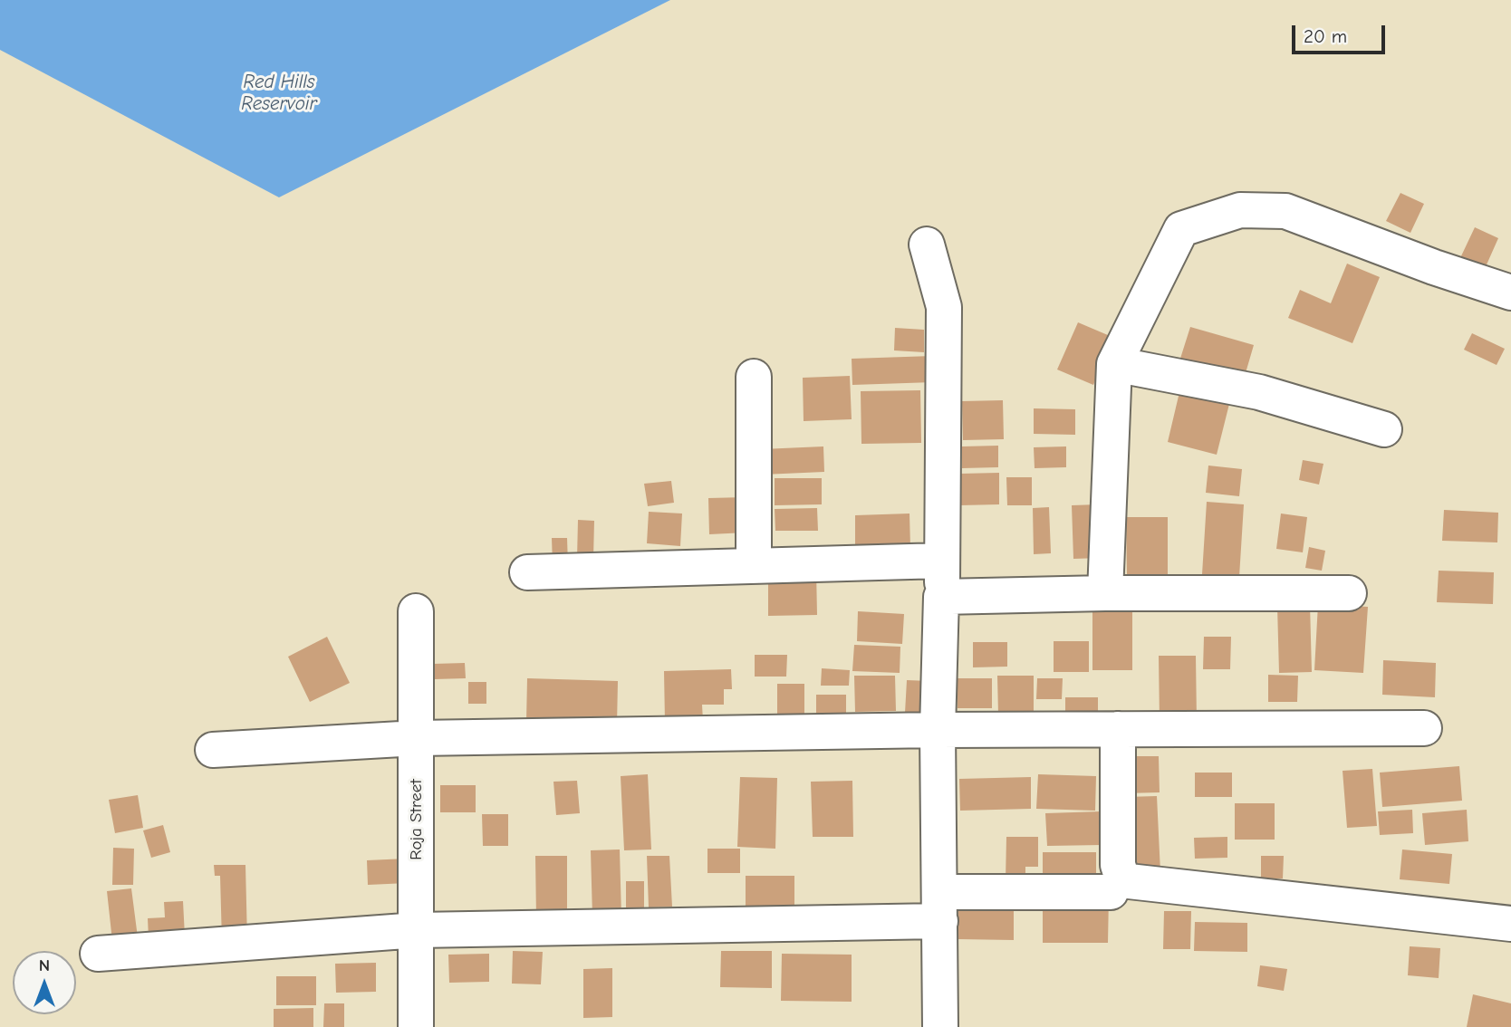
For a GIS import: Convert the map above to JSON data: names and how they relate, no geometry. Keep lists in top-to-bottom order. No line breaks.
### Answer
{"streets":{"street":["Roja Street"]},"water":["Red Hills Reservoir"],"scale_bar":"20 m","north":"top"}
